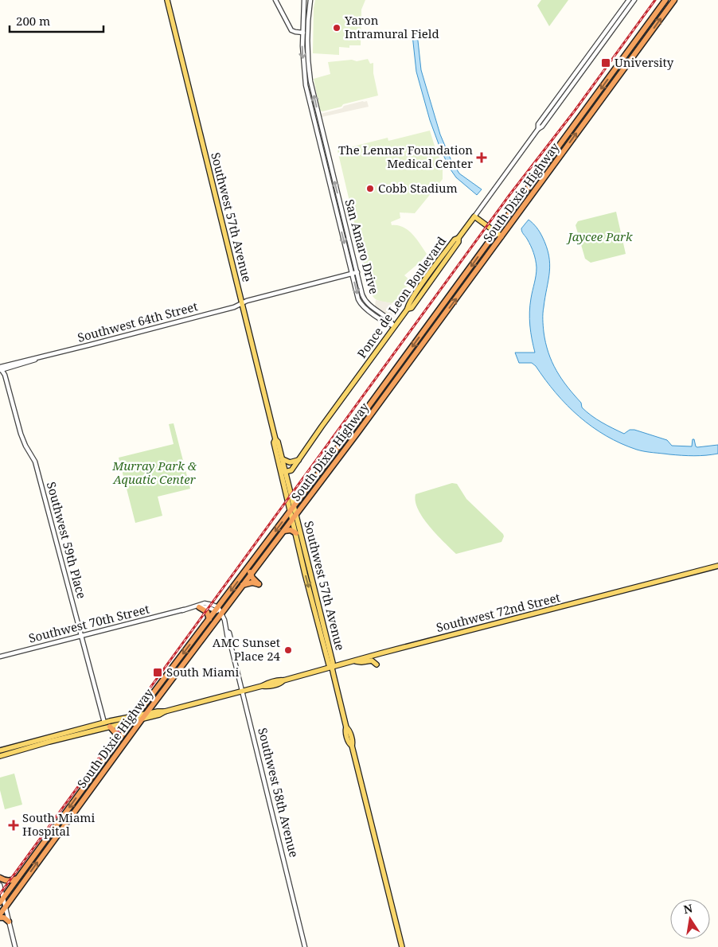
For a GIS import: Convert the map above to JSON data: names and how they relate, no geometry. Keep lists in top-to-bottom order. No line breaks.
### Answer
{"streets":{"highway":["South Dixie Highway"],"main road":["Southwest 57th Avenue","Ponce de Leon Boulevard","Southwest 72nd Street"],"street":["San Amaro Drive","Southwest 64th Street","Southwest 59th Place","Southwest 70th Street","Southwest 58th Avenue"]},"crossings":[["South Dixie Highway","Southwest 57th Avenue"],["South Dixie Highway","Southwest 72nd Street"],["South Dixie Highway","Southwest 70th Street"],["South Dixie Highway","Southwest 58th Avenue"],["Southwest 57th Avenue","Ponce de Leon Boulevard"],["Southwest 57th Avenue","Southwest 64th Street"],["Southwest 57th Avenue","Southwest 72nd Street"],["San Amaro Drive","Ponce de Leon Boulevard"],["San Amaro Drive","Southwest 64th Street"],["Southwest 64th Street","Southwest 59th Place"],["Southwest 59th Place","Southwest 72nd Street"],["Southwest 59th Place","Southwest 70th Street"],["Southwest 72nd Street","Southwest 58th Avenue"]],"parks":["Jaycee Park","Murray Park & Aquatic Center"],"places":{"other":["Yaron Intramural Field","Cobb Stadium","AMC Sunset Place 24"],"transit":["University","South Miami"],"health":["The Lennar Foundation Medical Center","South Miami Hospital"]},"scale_bar":"200 m","north":"top"}
